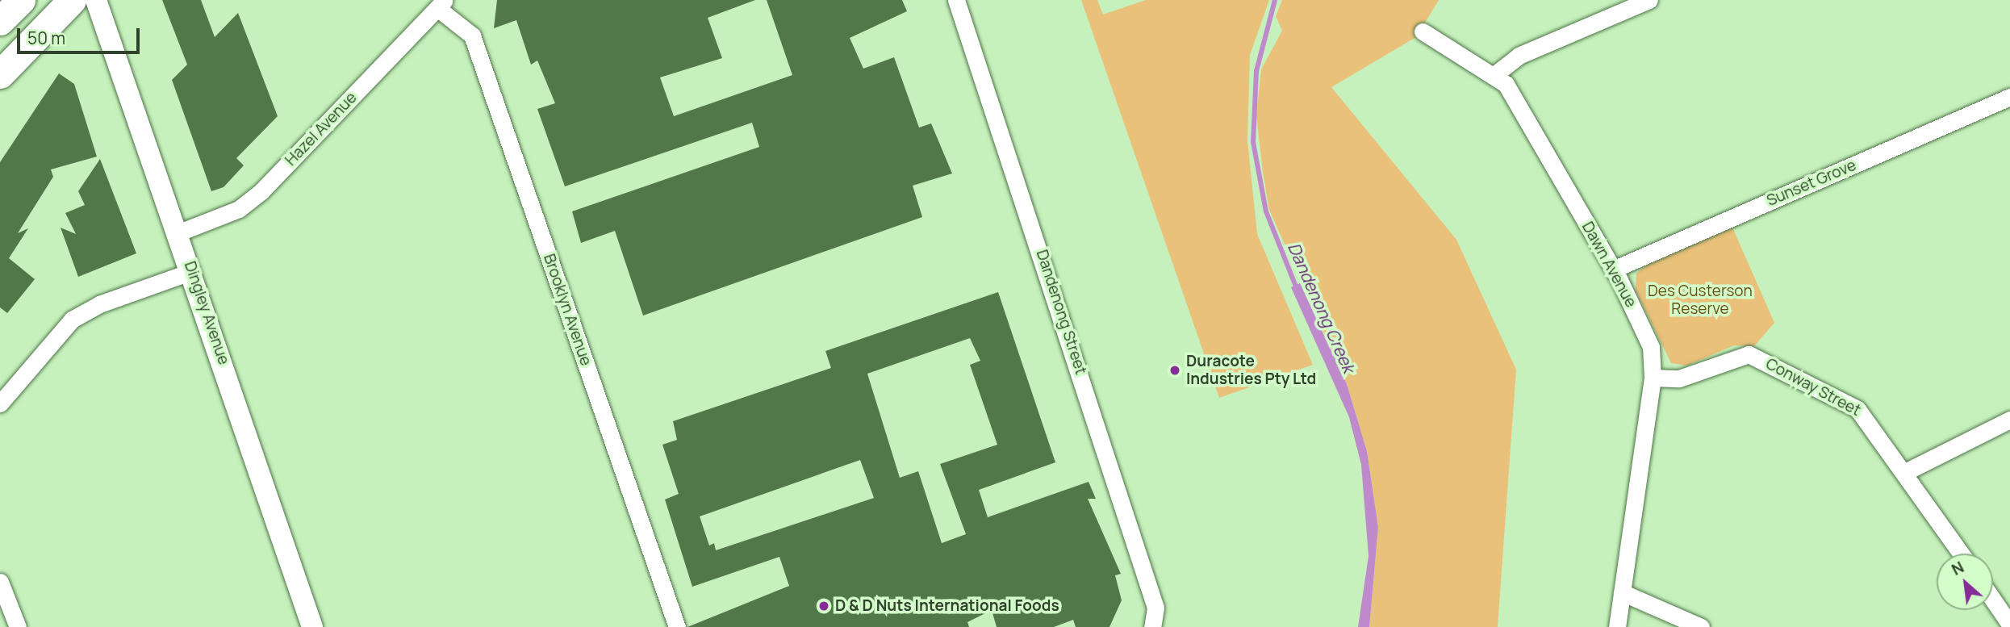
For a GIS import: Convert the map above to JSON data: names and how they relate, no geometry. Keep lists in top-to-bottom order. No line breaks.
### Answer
{"streets":{"street":["Hazel Avenue","Sunset Grove","Dawn Avenue","Brooklyn Avenue","Dandenong Street","Dingley Avenue","Conway Street"]},"crossings":[["Hazel Avenue","Brooklyn Avenue"],["Hazel Avenue","Dingley Avenue"],["Sunset Grove","Dawn Avenue"],["Dawn Avenue","Conway Street"]],"water":["Dandenong Creek"],"parks":["Des Custerson Reserve"],"places":["Duracote Industries Pty Ltd","D & D Nuts International Foods"],"scale_bar":"50 m","north":"top left"}
